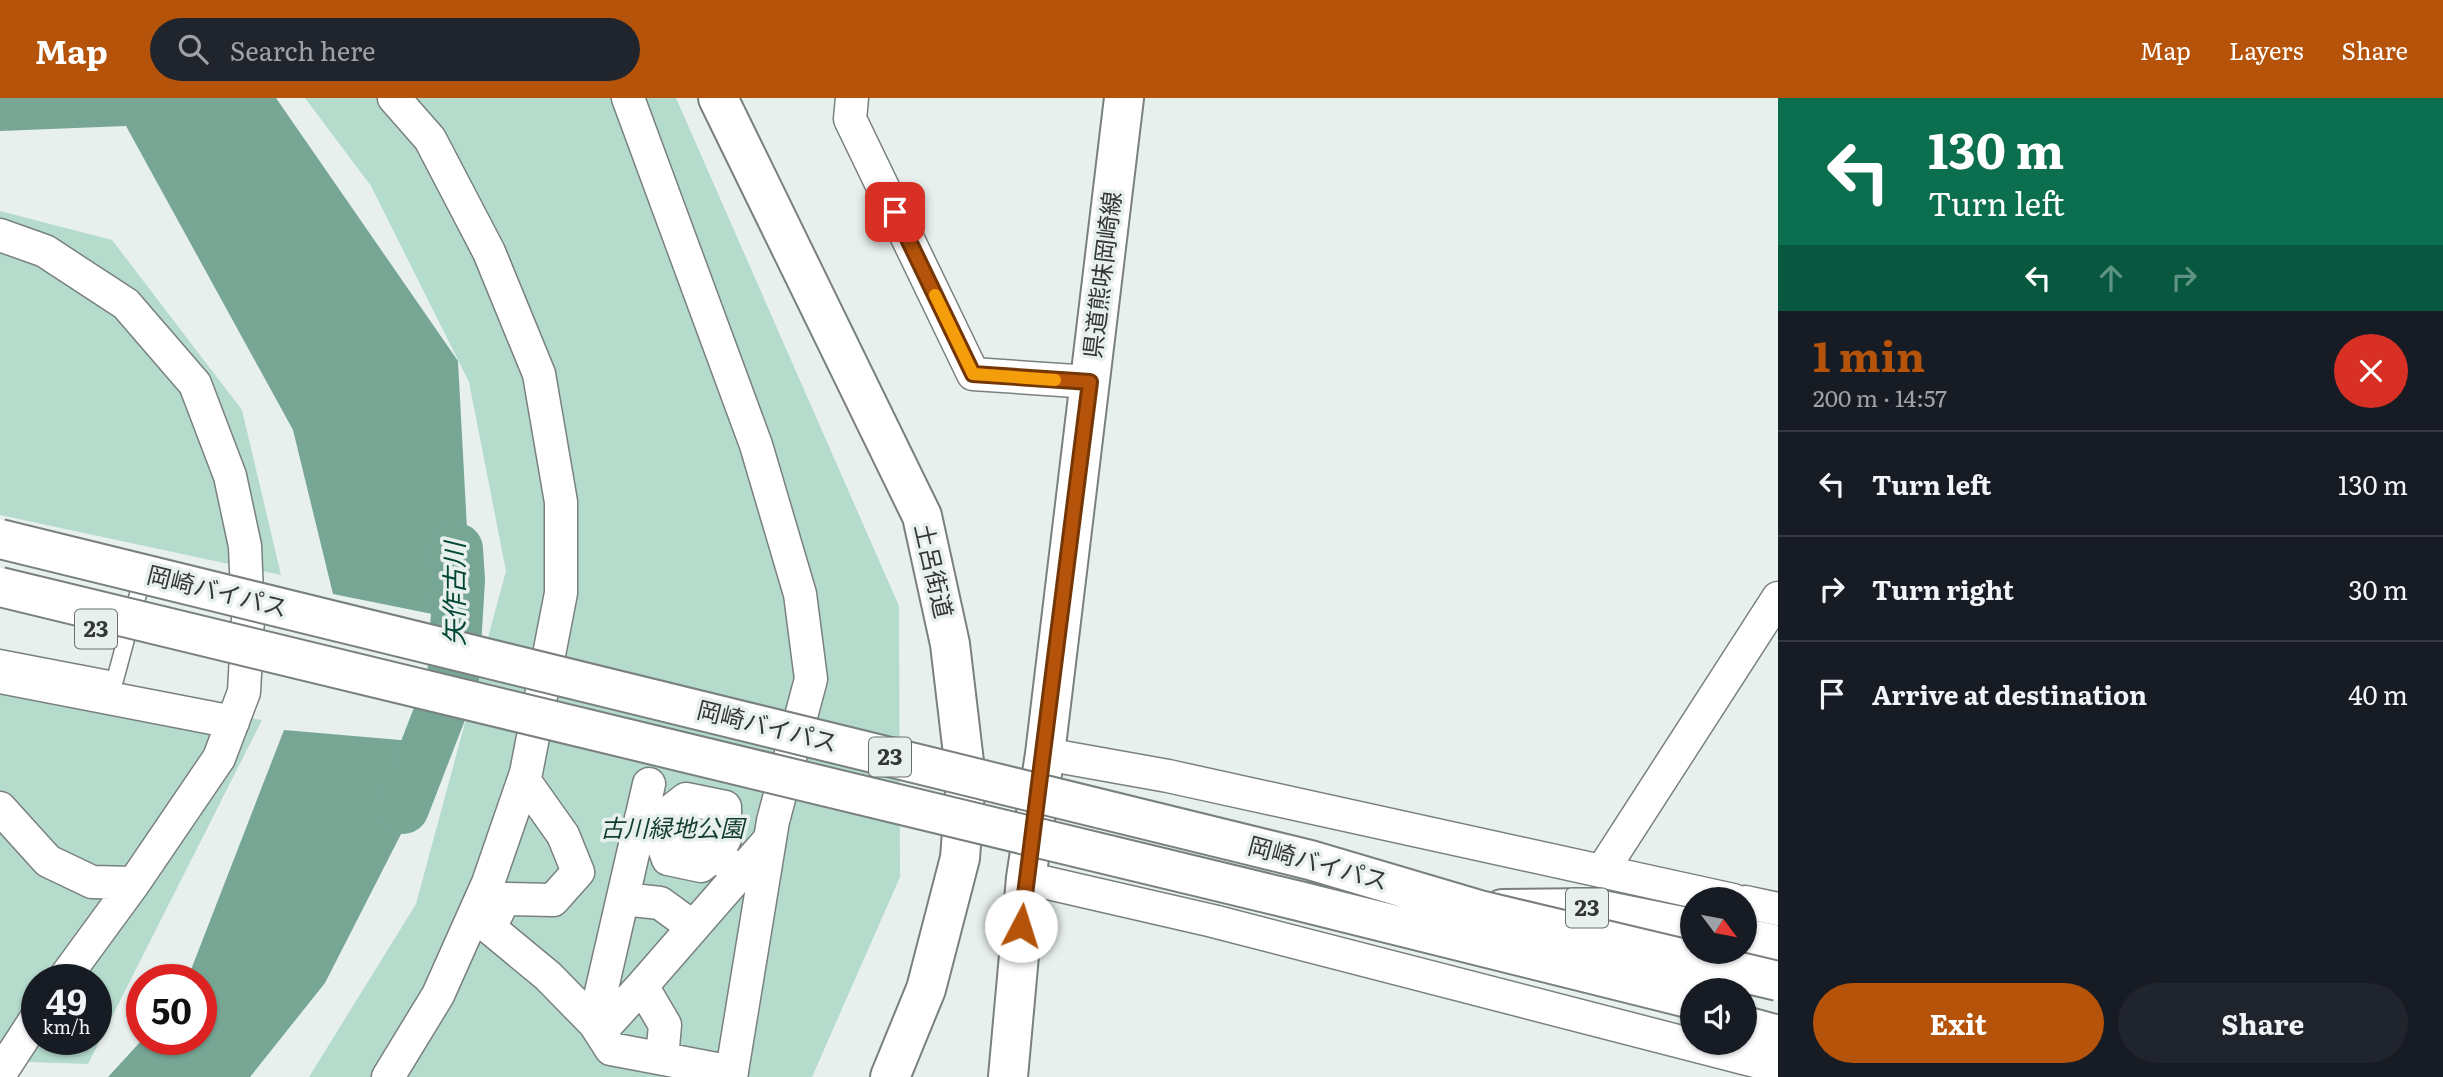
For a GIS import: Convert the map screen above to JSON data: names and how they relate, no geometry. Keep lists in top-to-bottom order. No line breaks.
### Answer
{"streets":{"main road":["県道熊味岡崎線","土呂街道","岡崎バイパス","23"]},"crossings":[["岡崎バイパス","23"]],"water":["矢作古川"],"parks":["古川緑地公園"],"north":"bottom right","page":{"header":"Map","search":"Search here","nav":["Map","Layers","Share"],"turn":["130 m","Turn left"],"heading":["1 min","200 m · 14:57"],"list":[{"name":"Turn left","value":"130 m"},{"name":"Turn right","value":"30 m"},{"name":"Arrive at destination","value":"40 m"}],"speed":"49 km/h","limit":"50","buttons":["Exit","Share"]}}
